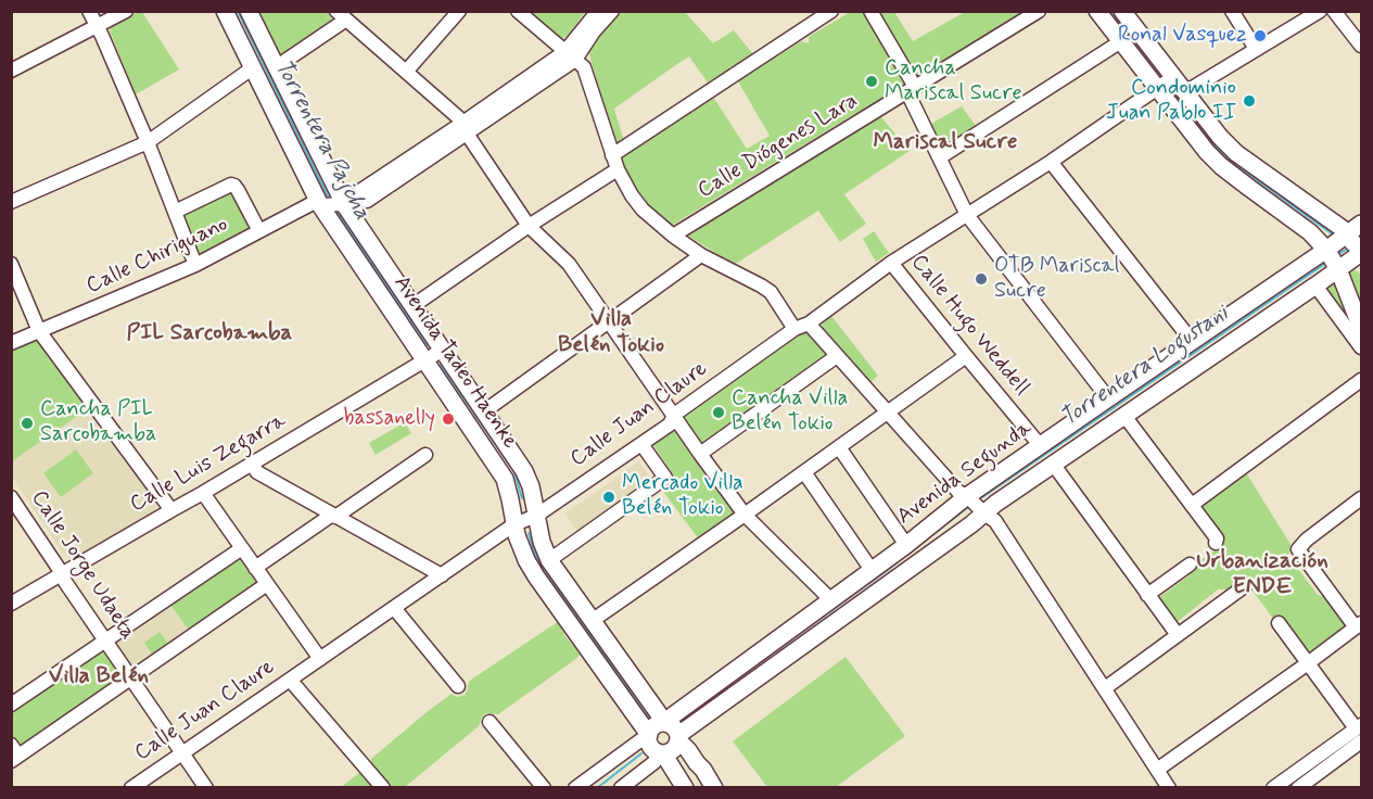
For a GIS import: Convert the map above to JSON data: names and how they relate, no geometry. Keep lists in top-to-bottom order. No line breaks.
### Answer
{"streets":{"main road":["Avenida Tadeo Haenke","Avenida Segunda"],"street":["Calle Diógenes Lara","Calle Chiriguano","Calle Hugo Weddell","Calle Juan Claure","Calle Luis Zegarra","Calle Jorge Udaeta"]},"crossings":[["Calle Chiriguano","Avenida Tadeo Haenke"],["Calle Hugo Weddell","Calle Juan Claure"],["Calle Hugo Weddell","Avenida Segunda"],["Avenida Tadeo Haenke","Calle Juan Claure"],["Avenida Tadeo Haenke","Calle Luis Zegarra"],["Avenida Tadeo Haenke","Avenida Segunda"],["Calle Juan Claure","Calle Jorge Udaeta"],["Calle Luis Zegarra","Calle Jorge Udaeta"]],"districts":["Mariscal Sucre","Villa Belén Tokio","PIL Sarcobamba","Urbanización ENDE","Villa Belén"],"water":["Torrentera Pajcha","Torrentera Logustani"],"places":["Ronal Vasquez","Cancha Mariscal Sucre","Condominio Juan Pablo II","OTB Mariscal Sucre","Cancha Villa Belén Tokio","bassanelly","Cancha PIL Sarcobamba","Mercado Villa Belén Tokio"]}
